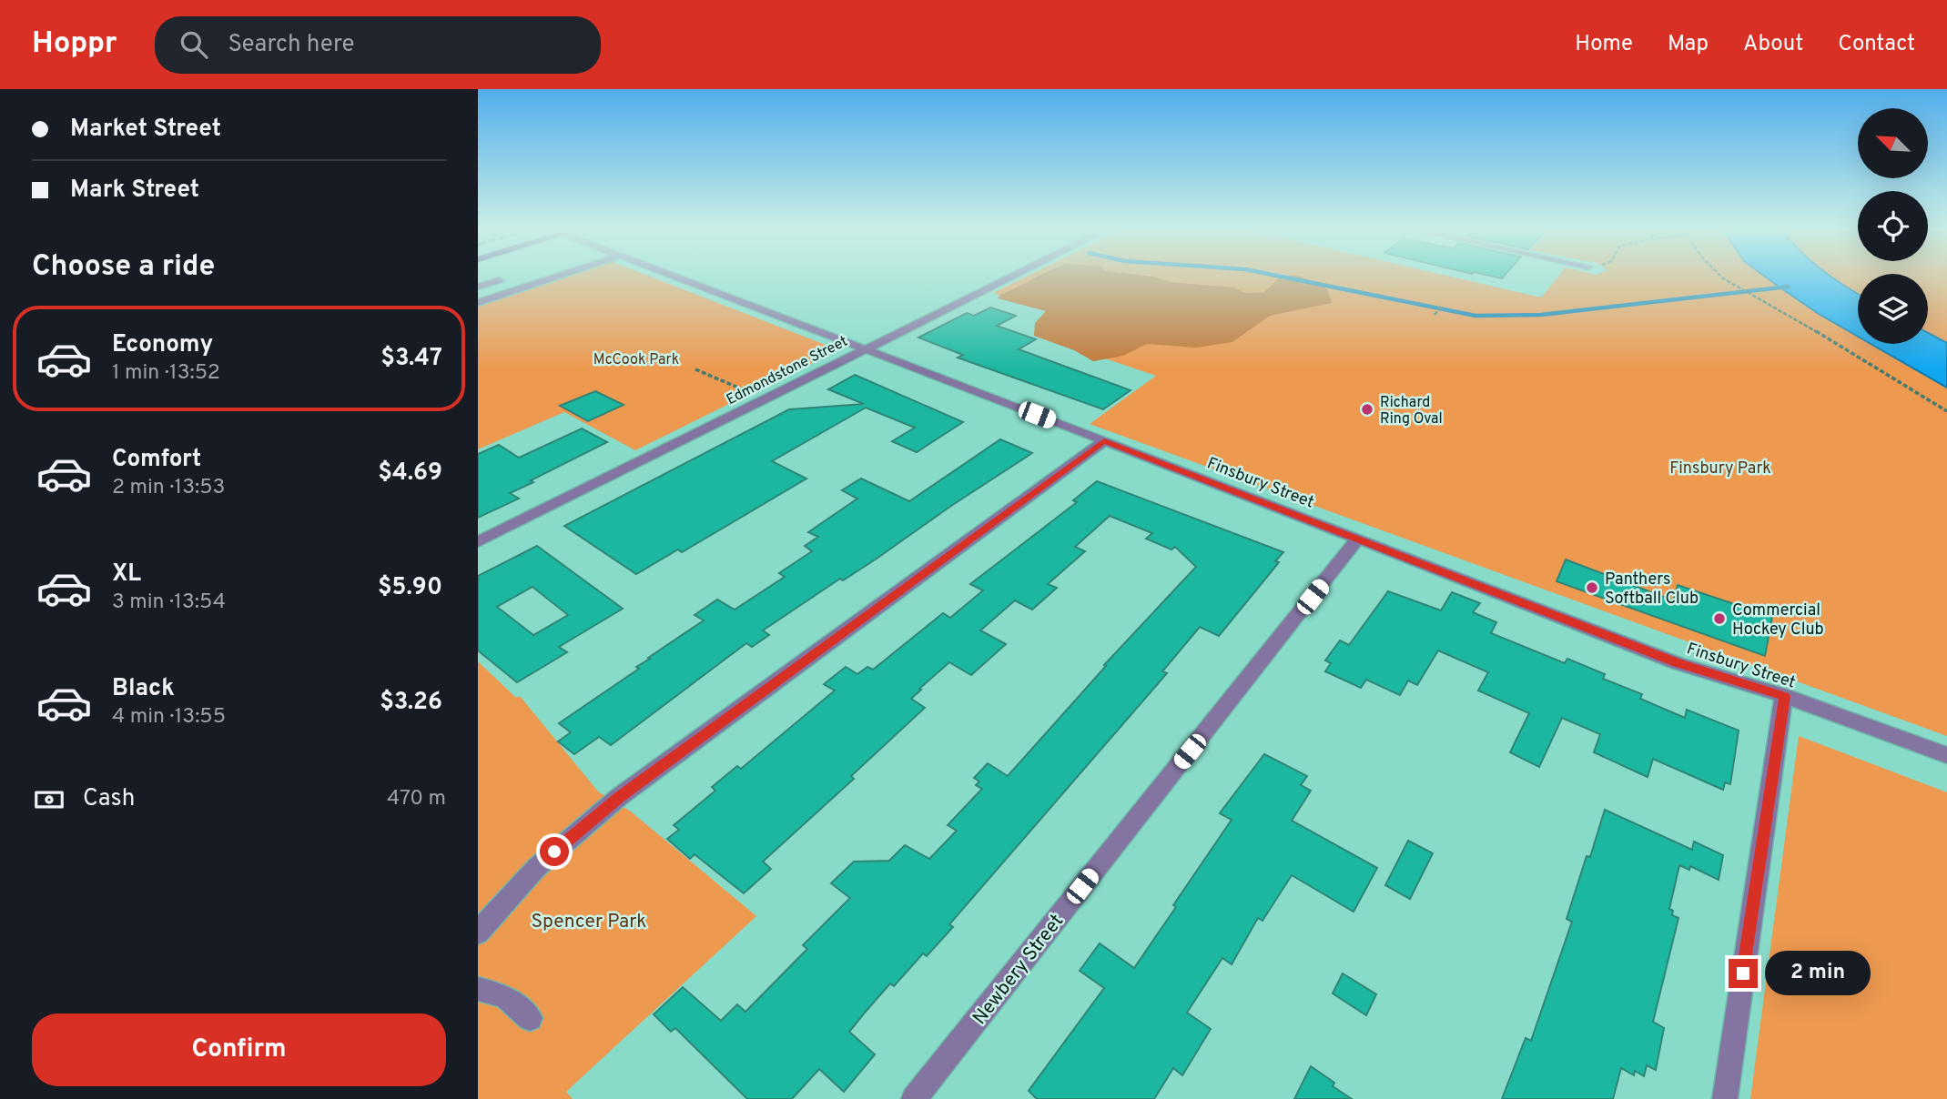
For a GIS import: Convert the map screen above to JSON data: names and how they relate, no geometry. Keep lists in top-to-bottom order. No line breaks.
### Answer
{"streets":{"street":["Edmondstone Street","Finsbury Street","Newbery Street"]},"crossings":[["Edmondstone Street","Finsbury Street"],["Finsbury Street","Newbery Street"]],"parks":["McCook Park","Finsbury Park","Spencer Park"],"places":["Richard Ring Oval","Panthers Softball Club","Commercial Hockey Club"],"north":"top left","page":{"header":"Hoppr","search":"Search here","nav":["Home","Map","About","Contact"],"banner":["Market Street","Mark Street"],"heading":"Choose a ride","list":[{"name":"Economy","note":"1 min · 13:52","value":"$3.47"},{"name":"Comfort","note":"2 min · 13:53","value":"$4.69"},{"name":"XL","note":"3 min · 13:54","value":"$5.90"},{"name":"Black","note":"4 min · 13:55","value":"$3.26"}],"pay":["Cash","470 m"],"bubble":"2 min","buttons":"Confirm"}}
